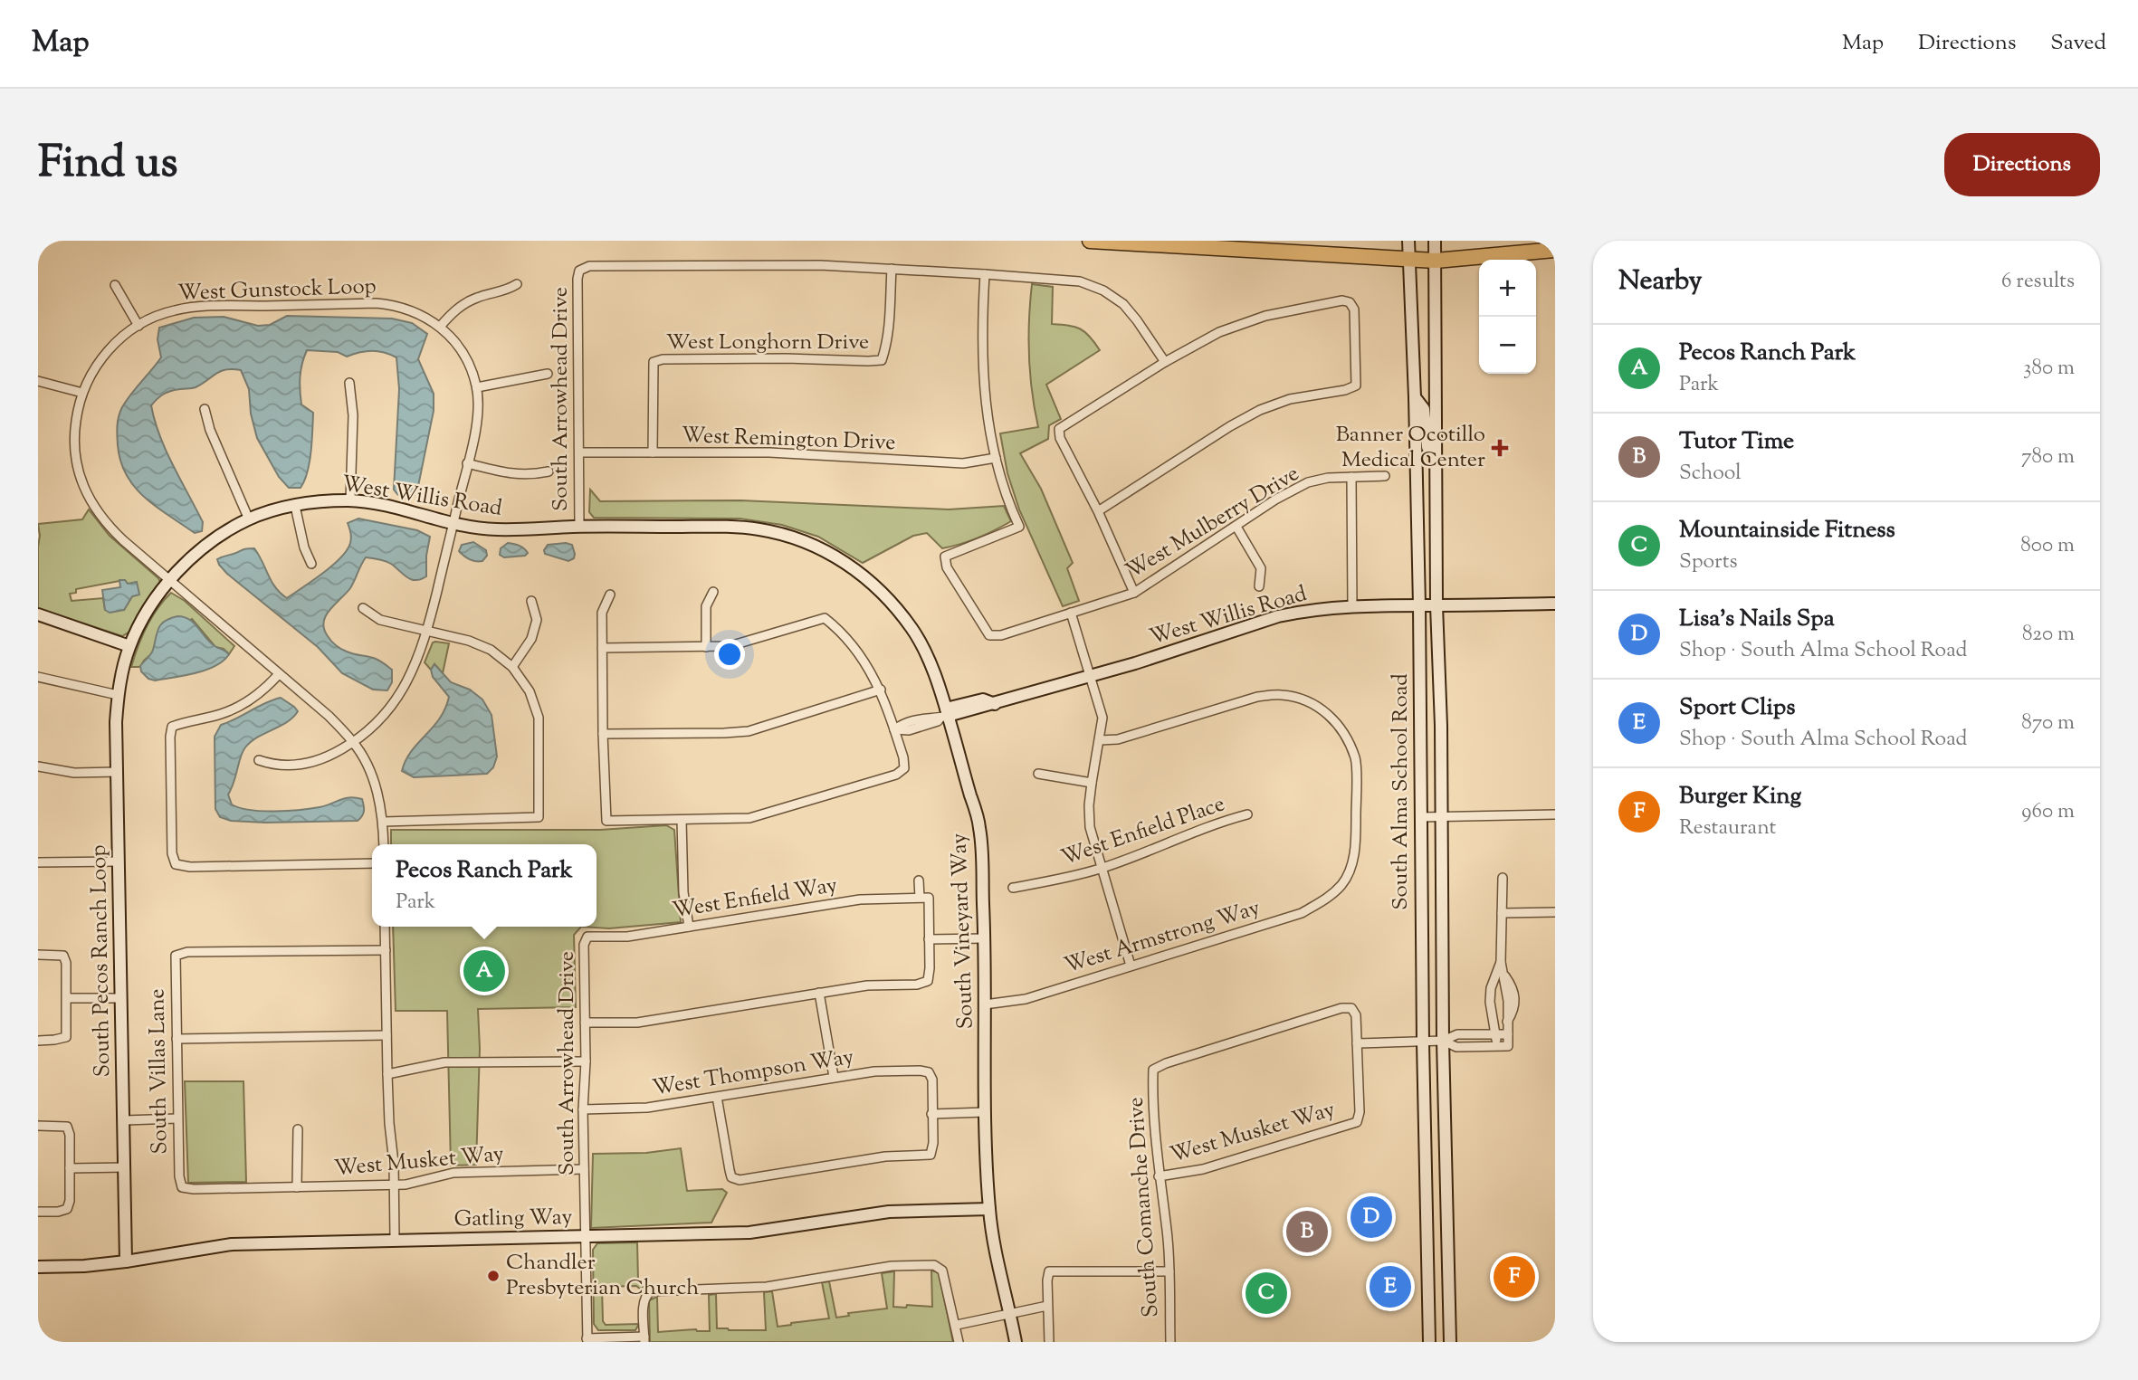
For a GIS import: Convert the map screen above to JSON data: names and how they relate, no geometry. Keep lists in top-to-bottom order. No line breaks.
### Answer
{"streets":{"street":["West Gunstock Loop","West Longhorn Drive","South Arrowhead Drive","West Remington Drive","West Willis Road","West Mulberry Drive","South Alma School Road","West Enfield Place","West Enfield Way","South Vineyard Way","West Armstrong Way","South Pecos Ranch Loop","South Villas Lane","West Thompson Way","West Musket Way","South Comanche Drive","Gatling Way"]},"crossings":[["West Gunstock Loop","West Willis Road"],["West Longhorn Drive","South Arrowhead Drive"],["West Longhorn Drive","West Remington Drive"],["South Arrowhead Drive","West Remington Drive"],["South Arrowhead Drive","West Willis Road"],["South Arrowhead Drive","West Enfield Way"],["South Arrowhead Drive","South Vineyard Way"],["South Arrowhead Drive","West Thompson Way"],["South Arrowhead Drive","West Musket Way"],["South Arrowhead Drive","Gatling Way"],["West Remington Drive","West Mulberry Drive"],["West Willis Road","South Alma School Road"],["West Willis Road","South Vineyard Way"],["West Willis Road","South Pecos Ranch Loop"],["South Vineyard Way","West Armstrong Way"],["South Vineyard Way","Gatling Way"],["South Pecos Ranch Loop","Gatling Way"],["South Villas Lane","West Musket Way"],["West Musket Way","South Comanche Drive"]],"places":{"health":["Banner Ocotillo Medical Center"],"other":["Chandler Presbyterian Church"]},"page":{"header":"Map","nav":["Map","Directions","Saved"],"title":"Find us","buttons":"Directions","heading":["Nearby","6 results"],"map_buttons":["+","−"],"list":[{"mark":"A","name":"Pecos Ranch Park","note":"Park","value":"380 m"},{"mark":"B","name":"Tutor Time","note":"School","value":"780 m"},{"mark":"C","name":"Mountainside Fitness","note":"Sports","value":"800 m"},{"mark":"D","name":"Lisa's Nails Spa","note":"Shop · South Alma School Road","value":"820 m"},{"mark":"E","name":"Sport Clips","note":"Shop · South Alma School Road","value":"870 m"},{"mark":"F","name":"Burger King","note":"Restaurant","value":"960 m"}],"popup":["Pecos Ranch Park","Park"],"pins":["A","D","B","F","E","C"]}}
